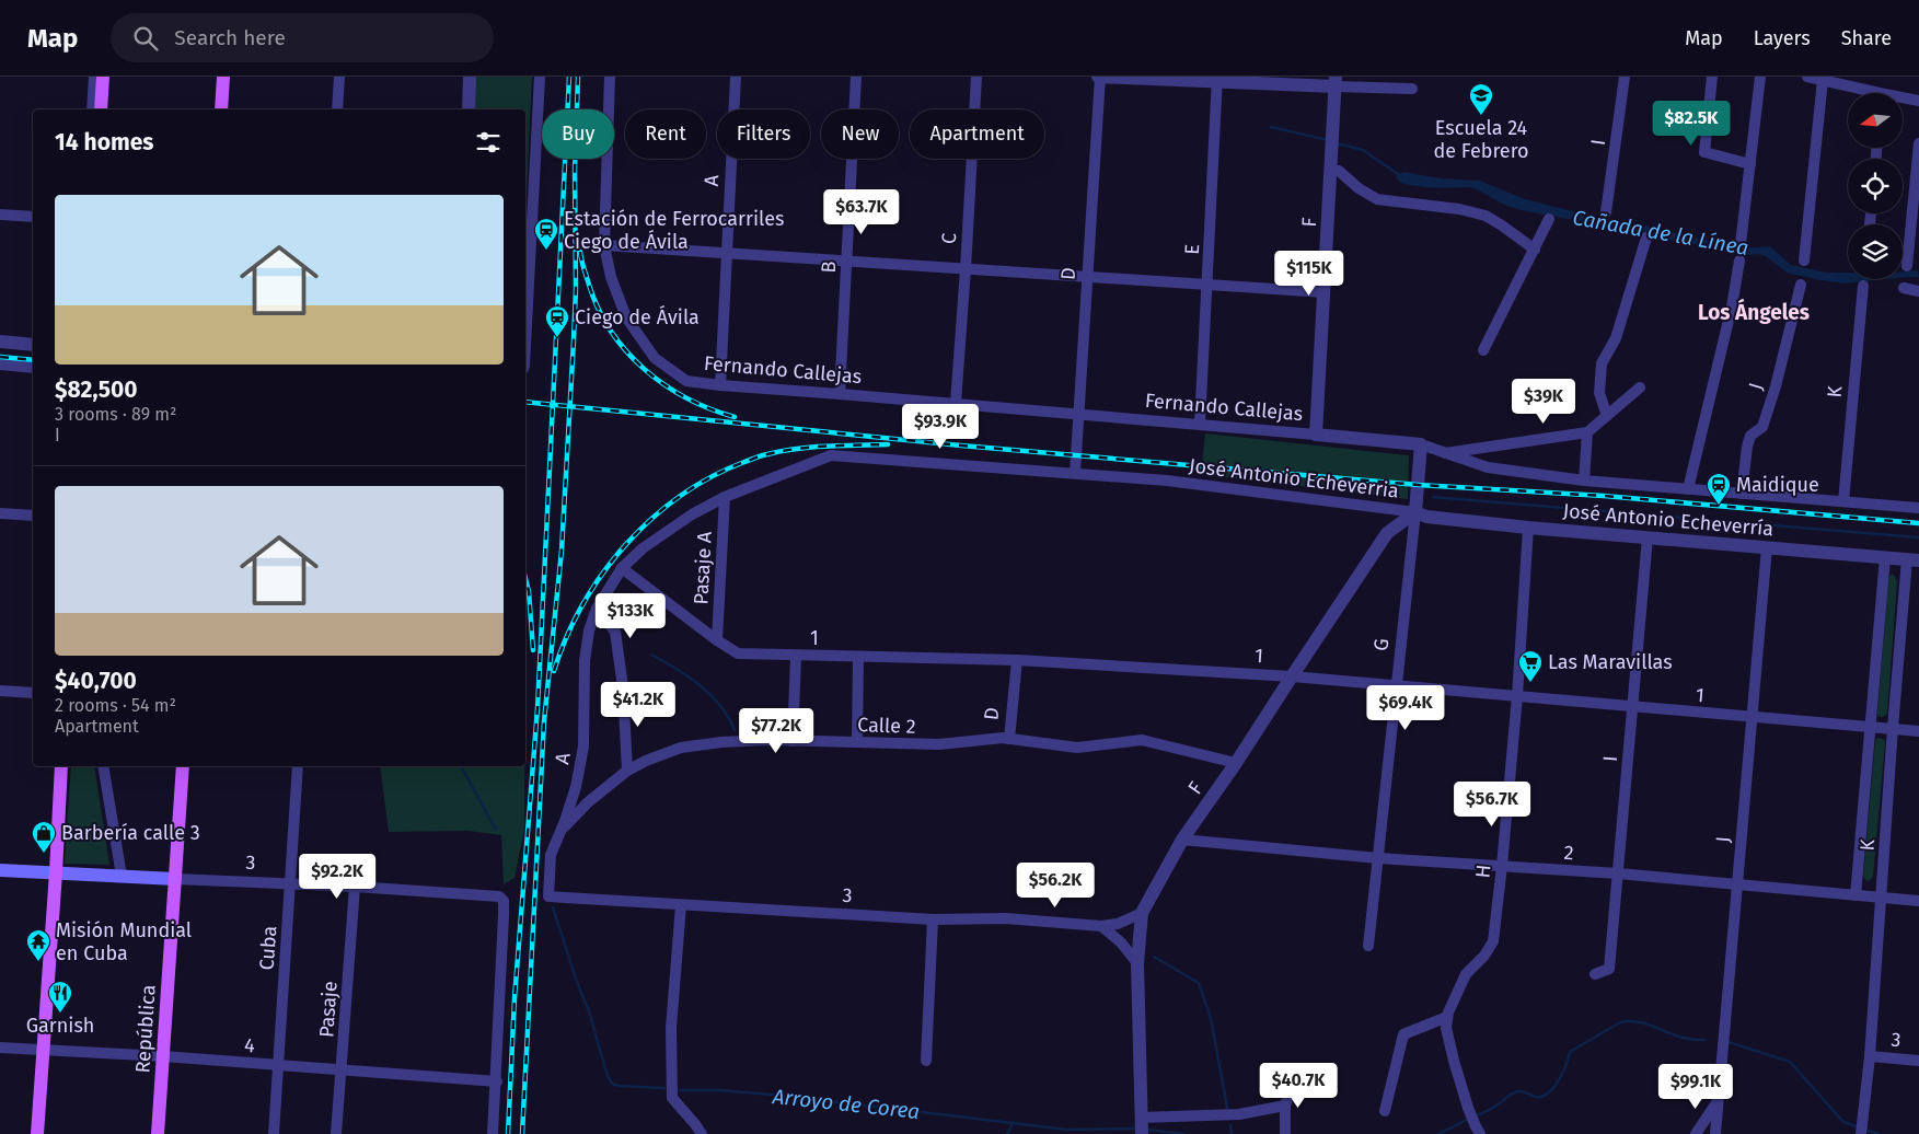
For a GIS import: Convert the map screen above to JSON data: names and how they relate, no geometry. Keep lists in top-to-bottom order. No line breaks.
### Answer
{"streets":{"main road":["3","República"],"street":["I","A","F","C","E","B","D","Fernando Callejas","J","K","José Antonio Echeverria","José Antonio Echeverría","Pasaje A","1","G","Calle 2","2","H","Cuba","Pasaje","4"]},"crossings":[["I","José Antonio Echeverría"],["I","1"],["I","2"],["A","Fernando Callejas"],["A","1"],["A","Calle 2"],["A","3"],["F","Fernando Callejas"],["F","José Antonio Echeverria"],["F","José Antonio Echeverría"],["F","1"],["F","G"],["F","Calle 2"],["F","2"],["F","3"],["C","Fernando Callejas"],["E","Fernando Callejas"],["B","Fernando Callejas"],["D","Fernando Callejas"],["D","José Antonio Echeverria"],["D","1"],["D","Calle 2"],["Fernando Callejas","J"],["Fernando Callejas","K"],["Fernando Callejas","G"],["J","José Antonio Echeverría"],["J","1"],["J","2"],["K","José Antonio Echeverría"],["K","1"],["K","2"],["K","3"],["José Antonio Echeverria","José Antonio Echeverría"],["José Antonio Echeverria","G"],["José Antonio Echeverría","G"],["José Antonio Echeverría","H"],["Pasaje A","1"],["1","G"],["1","H"],["G","2"],["2","H"],["3","Cuba"],["3","Pasaje"],["3","República"],["3","4"],["Cuba","4"],["Pasaje","4"],["República","4"]],"districts":["Los Ángeles"],"water":["Cañada de la Línea","Arroyo de Corea"],"places":{"school or university":["Escuela 24 de Febrero"],"station":["Estación de Ferrocarriles Ciego de Ávila","Ciego de Ávila","Maidique"],"supermarket":["Las Maravillas"],"shop":["Barbería calle 3"],"temple":["Misión Mundial en Cuba"],"restaurant":["Garnish"]},"north":"left","page":{"header":"Map","search":"Search here","nav":["Map","Layers","Share"],"price":["$82.5K","$63.7K","$115K","$39K","$93.9K","$133K","$41.2K","$69.4K","$77.2K","$56.7K","$92.2K","$56.2K","$40.7K","$99.1K"],"chip":["Buy","Rent","Filters","New","Apartment"],"heading":"14 homes","list":[{"name":"$82,500","note":"3 rooms · 89 m² · I"},{"name":"$40,700","note":"2 rooms · 54 m² · Apartment"}]}}
